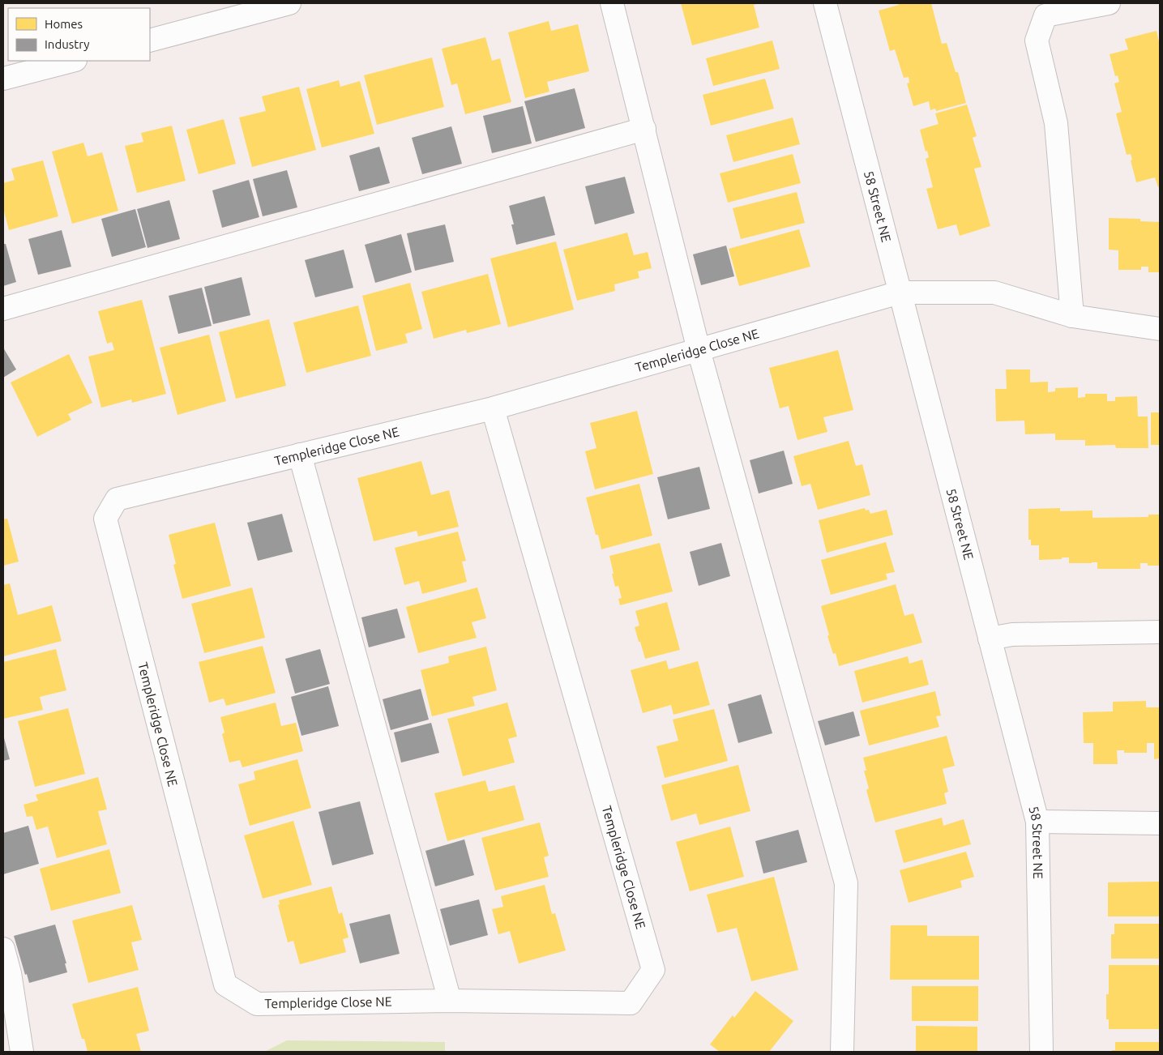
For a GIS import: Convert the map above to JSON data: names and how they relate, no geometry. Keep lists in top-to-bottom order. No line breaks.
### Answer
{"streets":{"street":["58 Street NE","Templeridge Close NE"]},"crossings":[["58 Street NE","Templeridge Close NE"]],"legend":["Homes","Industry"]}
